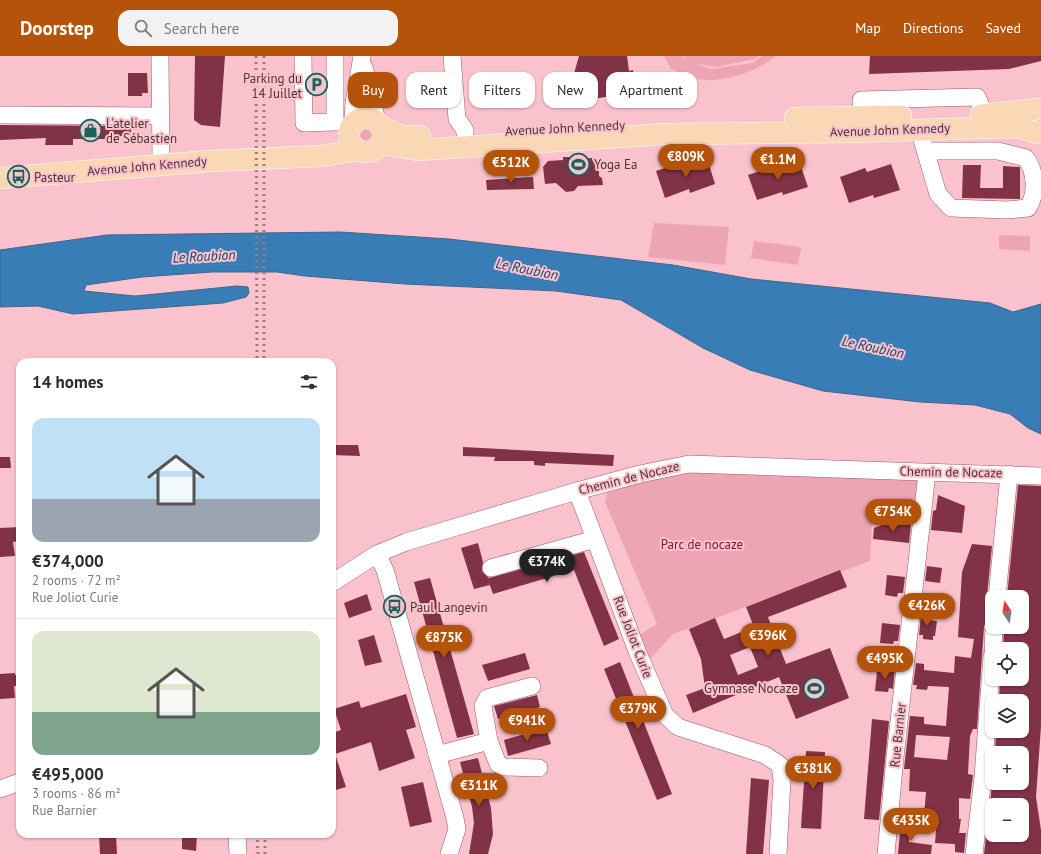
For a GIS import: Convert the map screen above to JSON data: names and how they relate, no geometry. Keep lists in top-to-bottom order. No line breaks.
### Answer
{"streets":{"main road":["Avenue John Kennedy"],"street":["Chemin de Nocaze","Rue Joliot Curie","Rue Barnier"]},"crossings":[["Chemin de Nocaze","Rue Joliot Curie"],["Chemin de Nocaze","Rue Barnier"]],"water":["Le Roubion"],"parks":["Parc de nocaze"],"places":{"parking":["Parking du 14 Juillet"],"shop":["L'atelier de Sébastien"],"sports":["Yoga Ea","Gymnase Nocaze"],"bus stop":["Pasteur","Paul Langevin"]},"north":"top","page":{"header":"Doorstep","search":"Search here","nav":["Map","Directions","Saved"],"chip":["Buy","Rent","Filters","New","Apartment"],"price":["€809K","€1.1M","€512K","€754K","€374K","€426K","€396K","€875K","€495K","€379K","€941K","€381K","€311K","€435K"],"heading":"14 homes","list":[{"name":"€374,000","note":"2 rooms · 72 m² · Rue Joliot Curie"},{"name":"€495,000","note":"3 rooms · 86 m² · Rue Barnier"}],"map_buttons":["+","−"]}}
